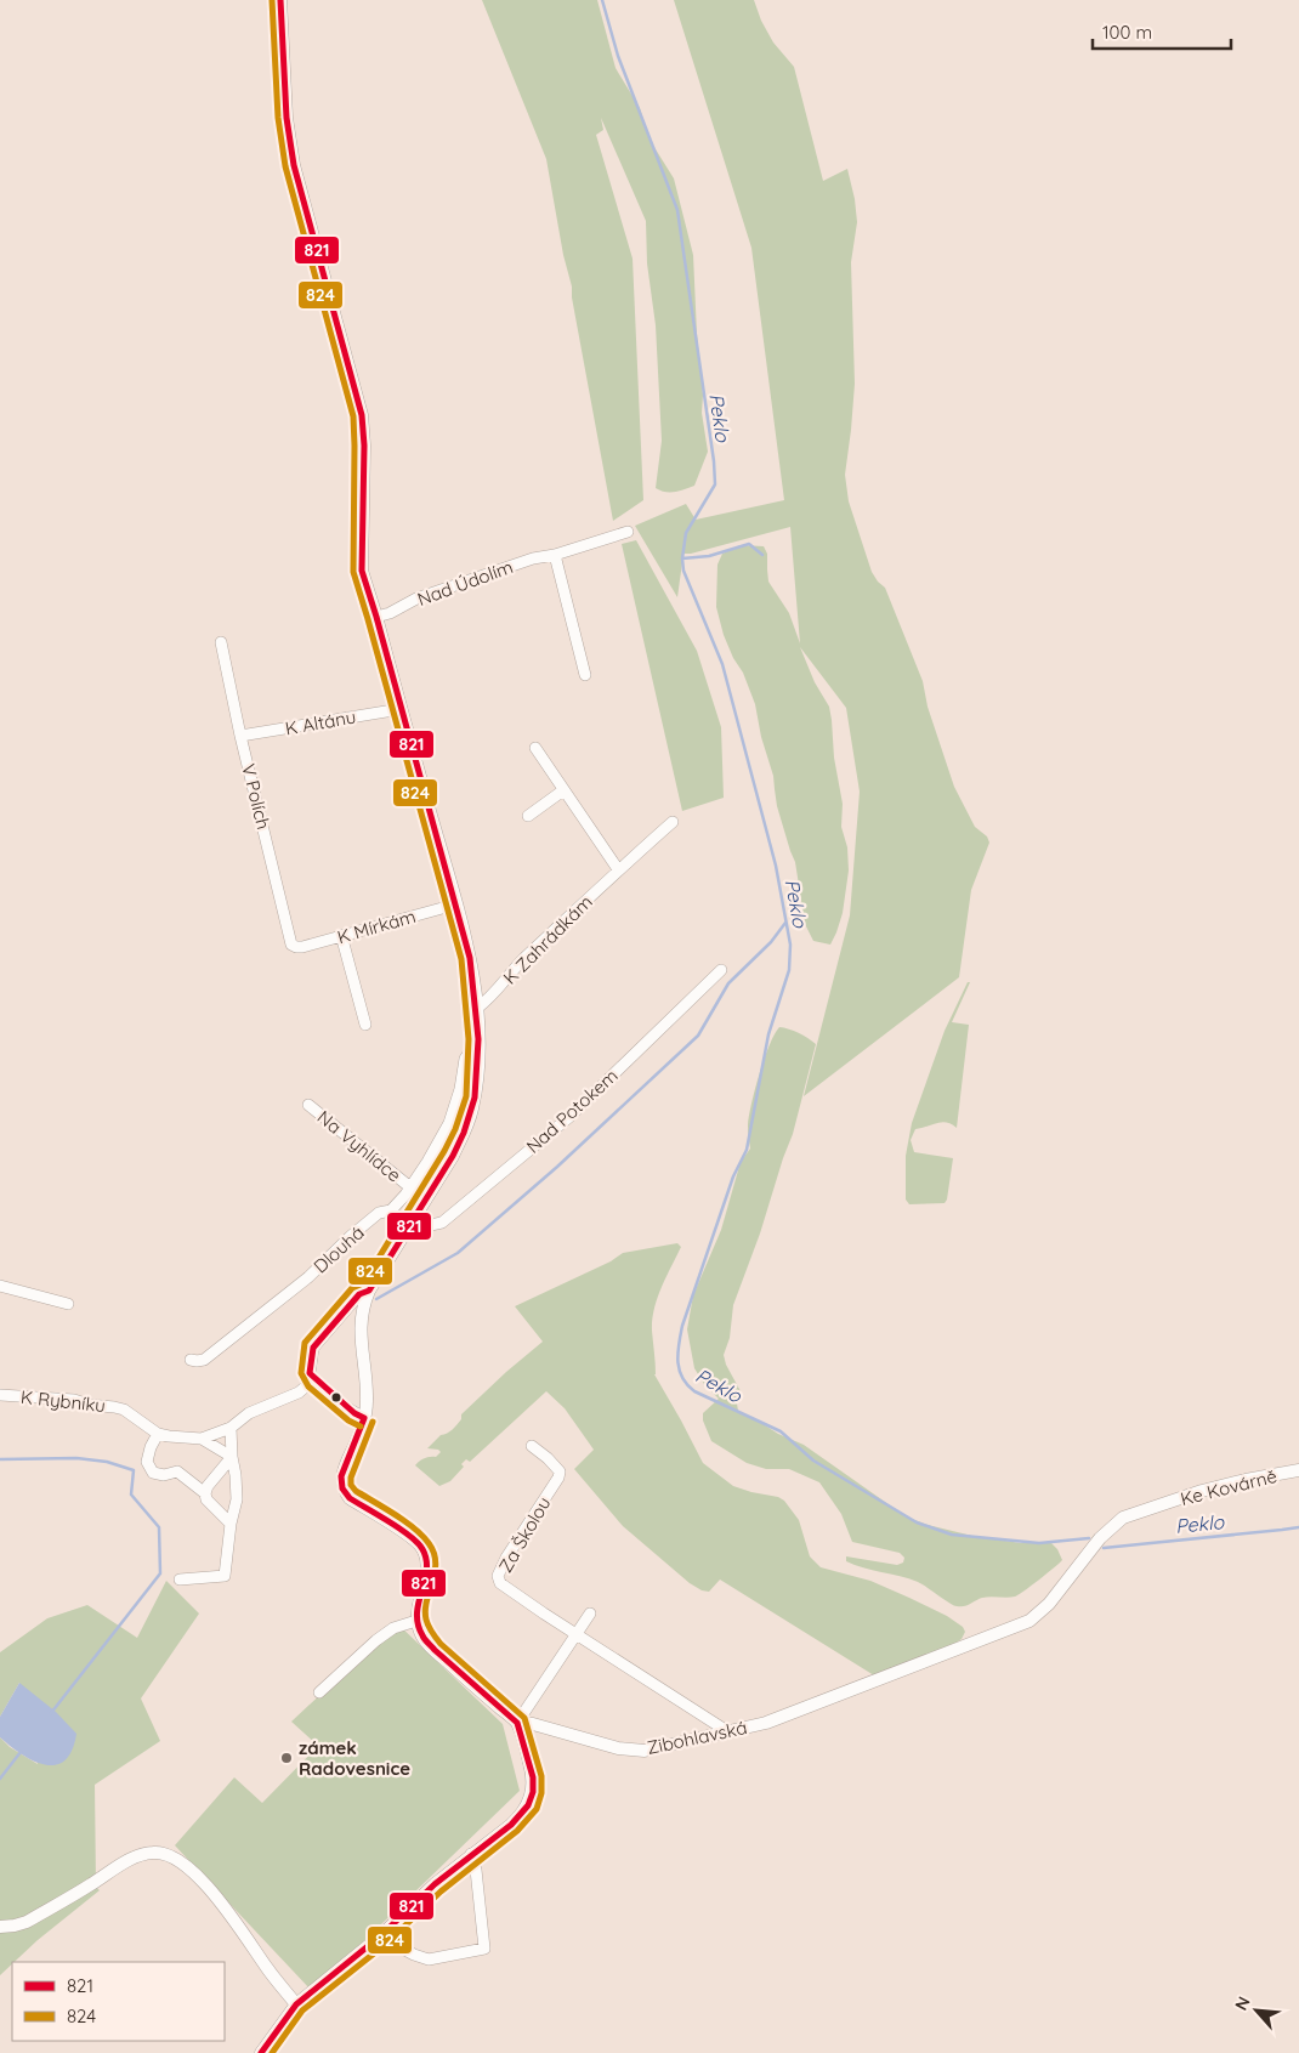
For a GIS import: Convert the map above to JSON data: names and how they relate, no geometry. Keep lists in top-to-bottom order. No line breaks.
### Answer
{"streets":{"street":["Nad Údolím","K Altánu","V Polích","K Mírkám","K Zahrádkám","Nad Potokem","Na Vyhlídce","Dlouhá","K Rybníku","Ke Kovárně","Za Školou","Zibohlavská"]},"crossings":[["K Altánu","V Polích"],["V Polích","K Mírkám"],["Na Vyhlídce","Dlouhá"],["Ke Kovárně","Zibohlavská"],["Za Školou","Zibohlavská"]],"water":["Peklo"],"places":["zámek Radovesnice"],"lines":["transit line 821","transit line 824"],"legend":["821","824"],"scale_bar":"100 m","north":"top left"}
